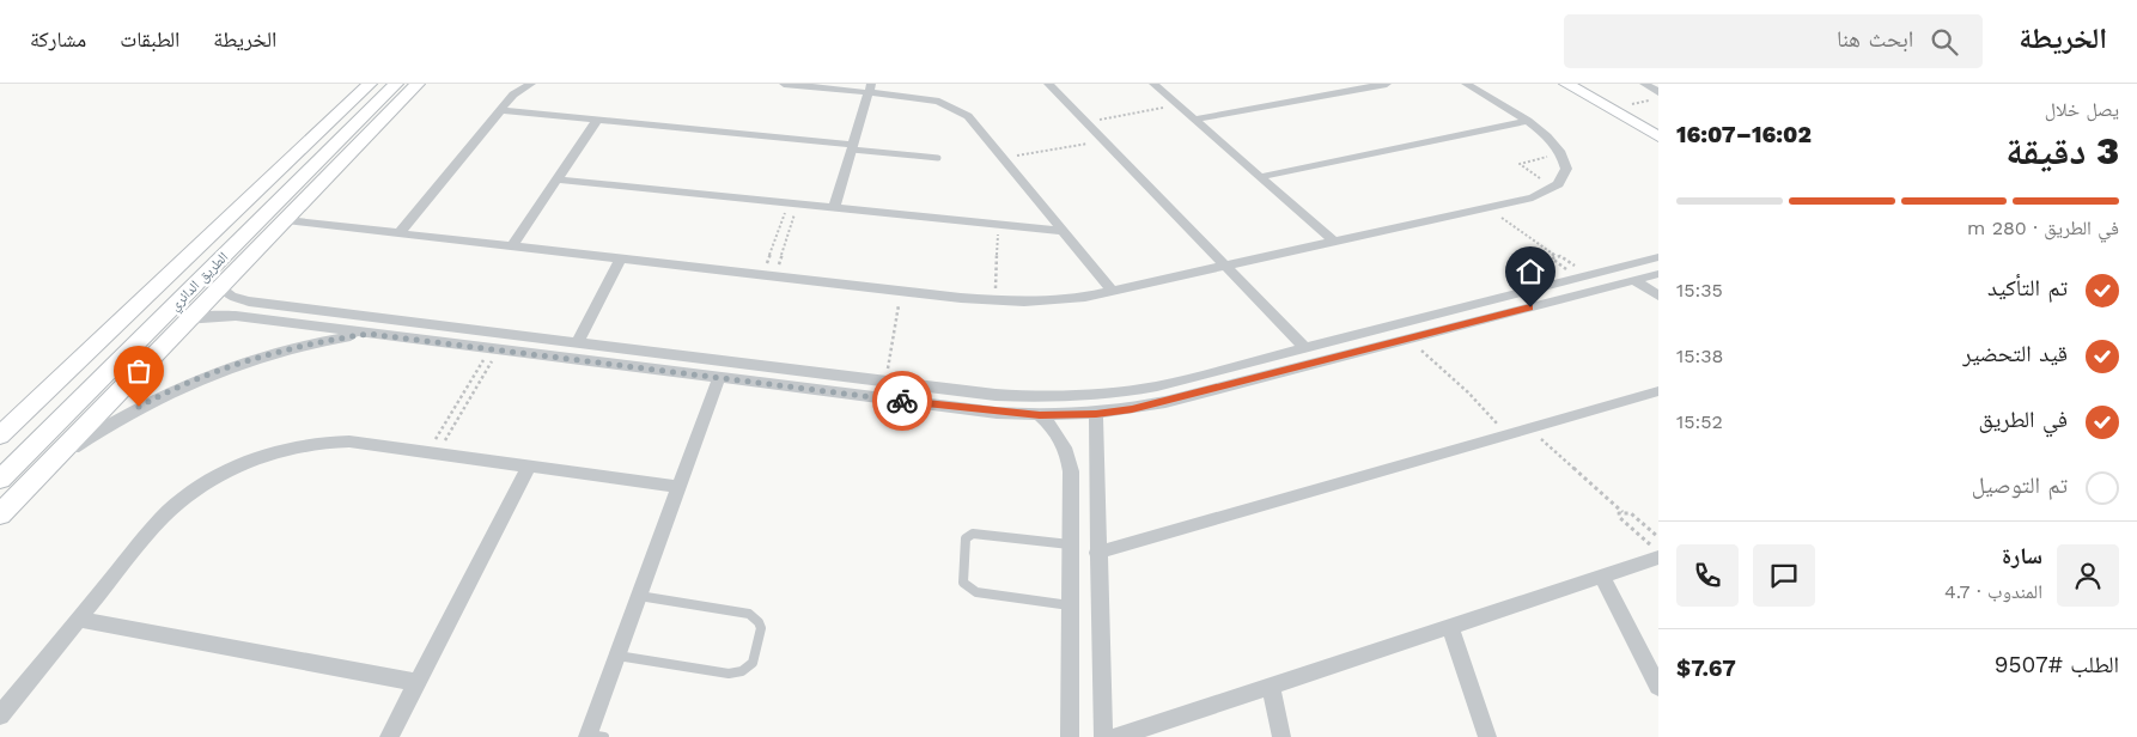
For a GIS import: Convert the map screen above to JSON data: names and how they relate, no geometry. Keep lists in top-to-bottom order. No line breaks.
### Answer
{"streets":{"main road":["الطريق الدائري"]},"page":{"header":"الخريطة","search":"ابحث هنا","nav":["الخريطة","الطبقات","مشاركة"],"heading":["3 دقيقة","يصل خلال","16:02–16:07"],"panel":["سارة","المندوب · 4.7","الطلب #9507","$7.67"],"bar":"في الطريق · 280 m","list":[["تم التأكيد","15:35"],["قيد التحضير","15:38"],["في الطريق","15:52"],"تم التوصيل"]}}
